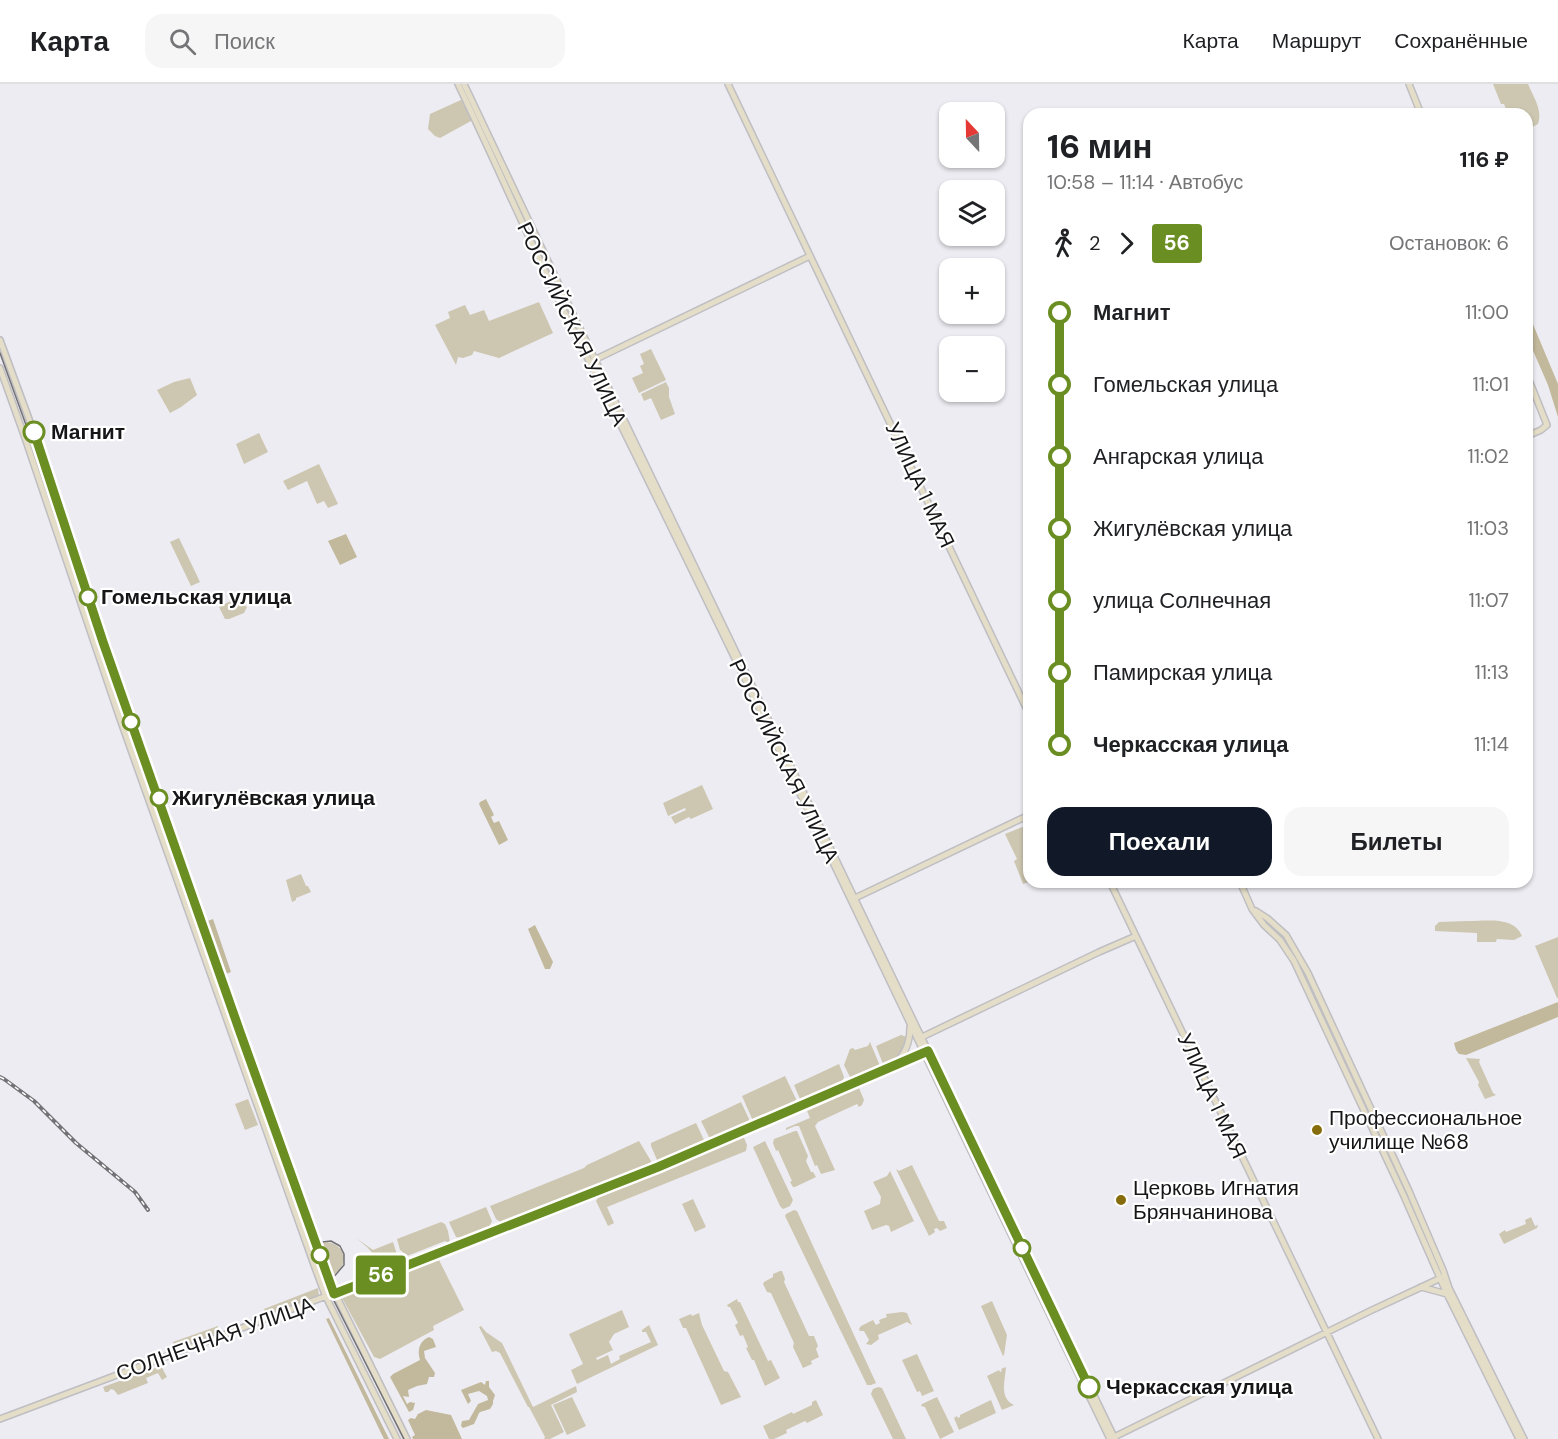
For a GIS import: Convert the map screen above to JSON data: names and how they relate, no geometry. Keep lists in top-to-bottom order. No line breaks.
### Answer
{"streets":{"street":["РОССИЙСКАЯ УЛИЦА","УЛИЦА 1 МАЯ","СОЛНЕЧНАЯ УЛИЦА"]},"crossings":[["РОССИЙСКАЯ УЛИЦА","СОЛНЕЧНАЯ УЛИЦА"]],"places":["Магнит","Гомельская улица","Жигулёвская улица","Профессиональное училище №68","Церковь Игнатия Брянчанинова","Черкасская улица"],"lines":["bus line 56"],"north":"top","page":{"header":"Карта","search":"Поиск","nav":["Карта","Маршрут","Сохранённые"],"on_map":"56","map_buttons":["+","−"],"heading":["16 мин","10:58 – 11:14 · Автобус","116 ₽"],"legs":["2","56","Остановок: 6"],"list":[{"name":"Магнит","value":"11:00"},{"name":"Гомельская улица","value":"11:01"},{"name":"Ангарская улица","value":"11:02"},{"name":"Жигулёвская улица","value":"11:03"},{"name":"улица Солнечная","value":"11:07"},{"name":"Памирская улица","value":"11:13"},{"name":"Черкасская улица","value":"11:14"}],"buttons":["Поехали","Билеты"]}}
